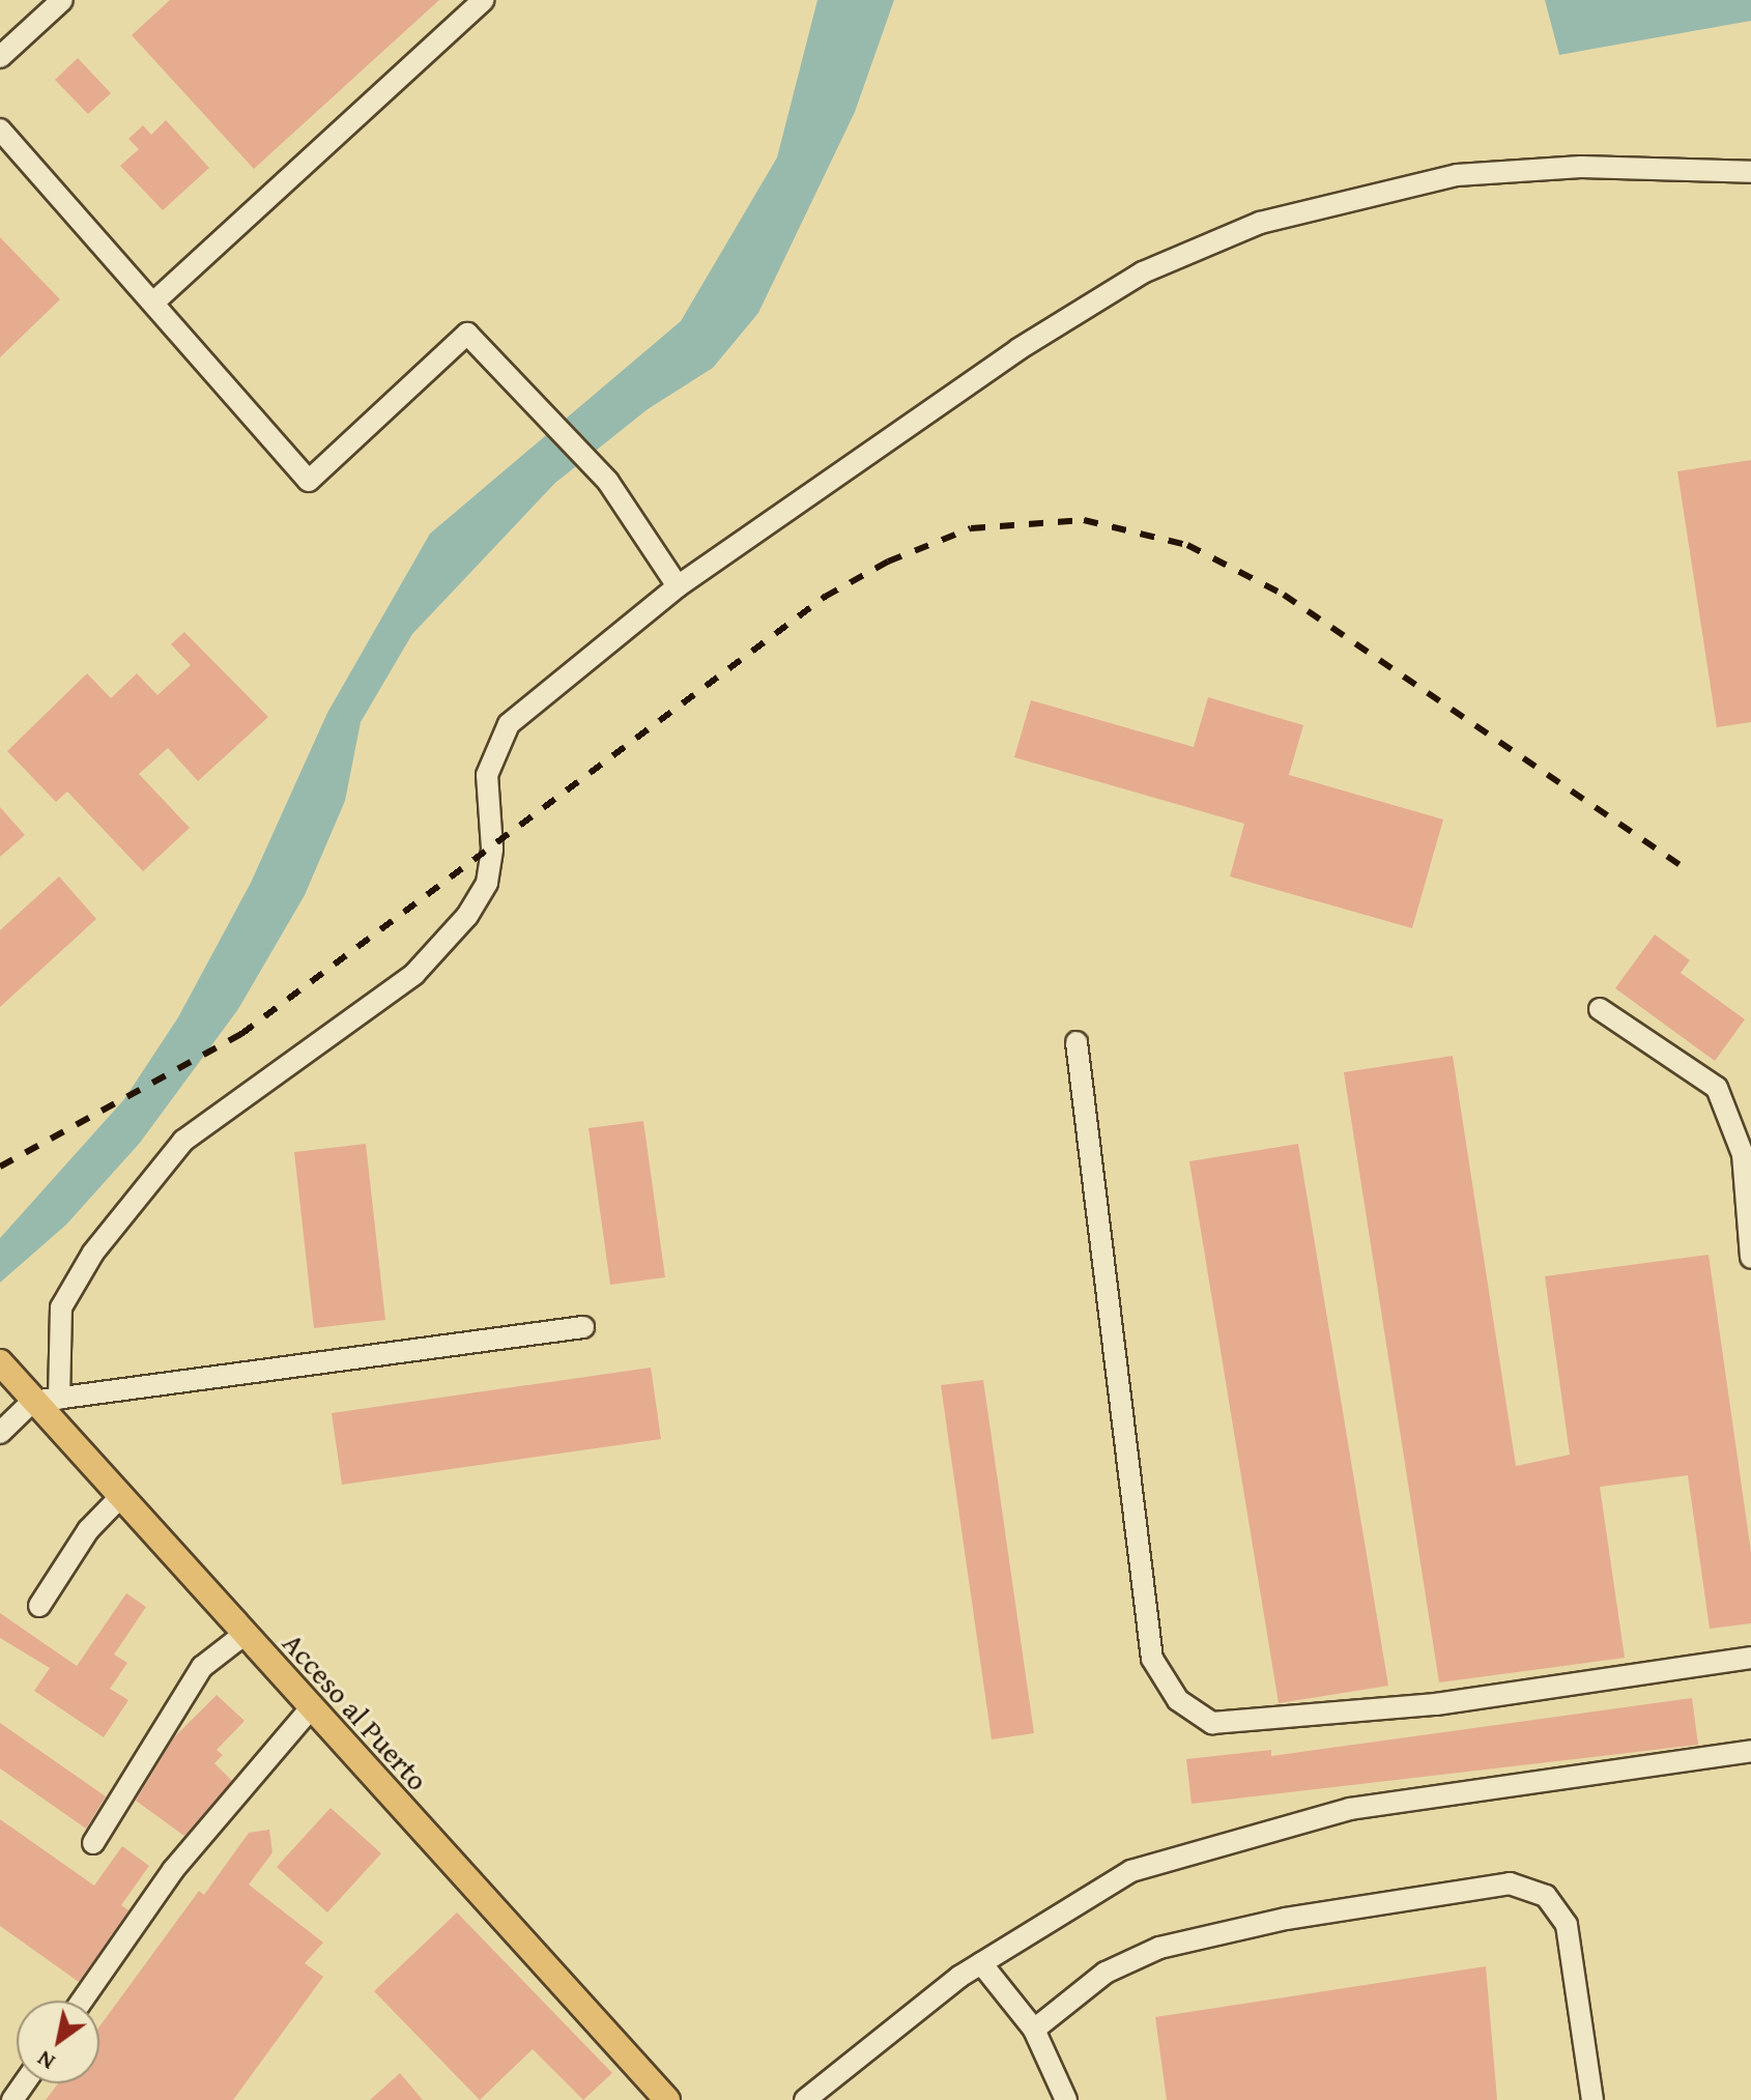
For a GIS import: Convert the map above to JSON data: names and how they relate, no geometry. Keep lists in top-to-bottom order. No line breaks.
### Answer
{"streets":{"main road":["Acceso al Puerto"]},"north":"bottom left"}
